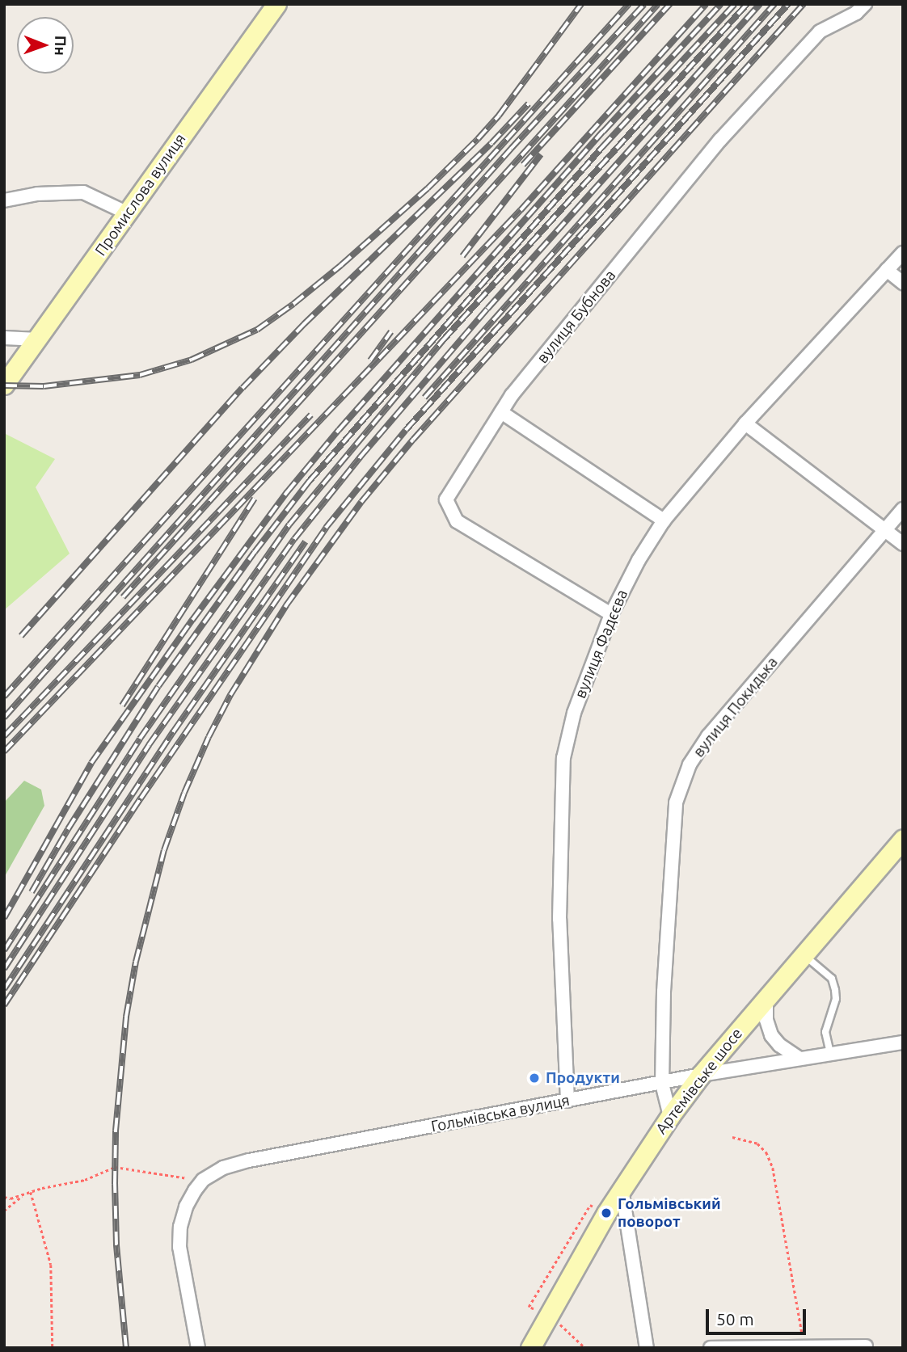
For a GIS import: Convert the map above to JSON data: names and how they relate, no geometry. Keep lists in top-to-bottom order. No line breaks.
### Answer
{"streets":{"main road":["Промислова вулиця","Артемівське шосе"],"street":["вулиця Бубнова","вулиця Фадєєва","вулиця Покидька","Гольмівська вулиця"]},"crossings":[["вулиця Бубнова","вулиця Фадєєва"],["вулиця Фадєєва","Гольмівська вулиця"],["вулиця Покидька","Артемівське шосе"],["вулиця Покидька","Гольмівська вулиця"],["Артемівське шосе","Гольмівська вулиця"]],"places":["Продукти","Гольмівський поворот"],"scale_bar":"50 m","north":"right"}
